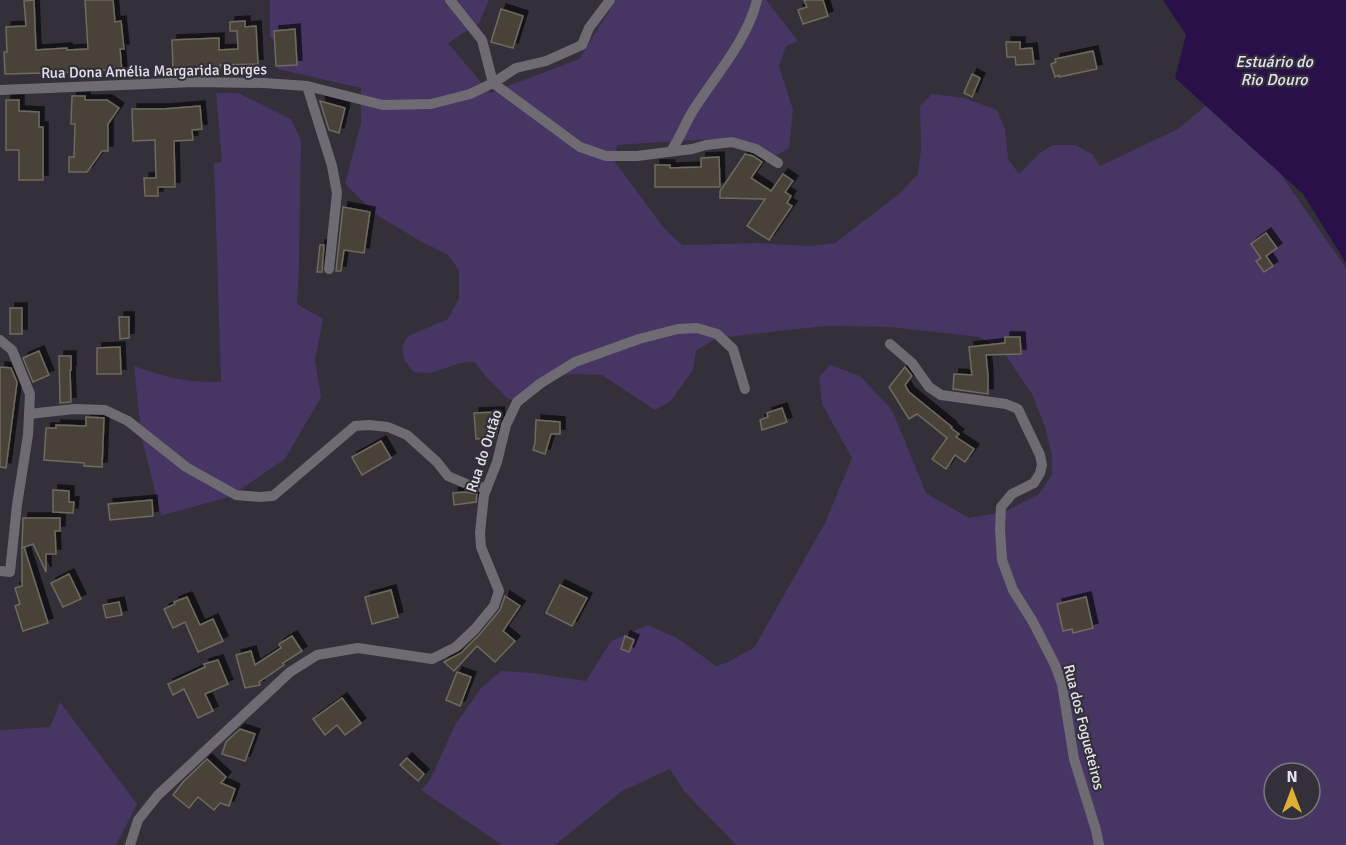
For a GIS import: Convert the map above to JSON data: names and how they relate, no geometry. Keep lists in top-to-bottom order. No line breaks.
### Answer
{"streets":{"street":["Rua Dona Amélia Margarida Borges","Rua do Outão","Rua dos Fogueteiros"]},"water":["Estuário do Rio Douro"],"north":"top"}
